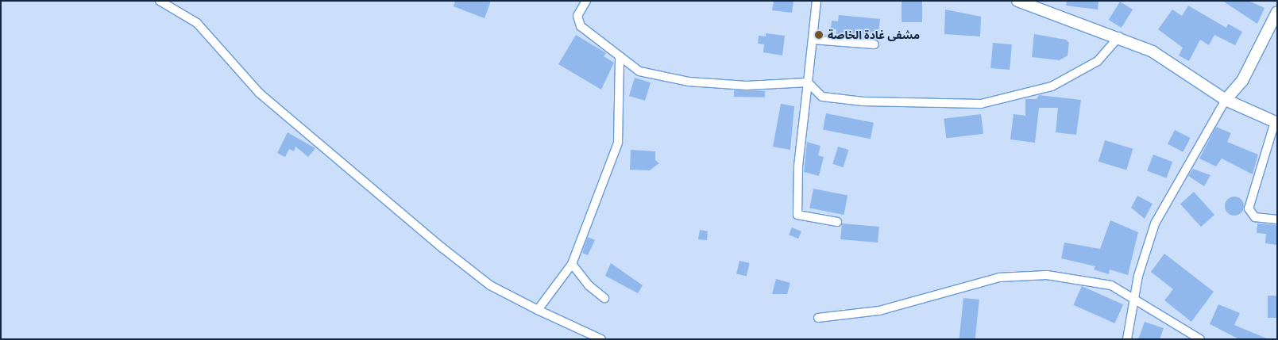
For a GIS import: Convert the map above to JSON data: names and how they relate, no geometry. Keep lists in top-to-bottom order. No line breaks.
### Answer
{"places":["مشفى غادة الخاصة"]}
